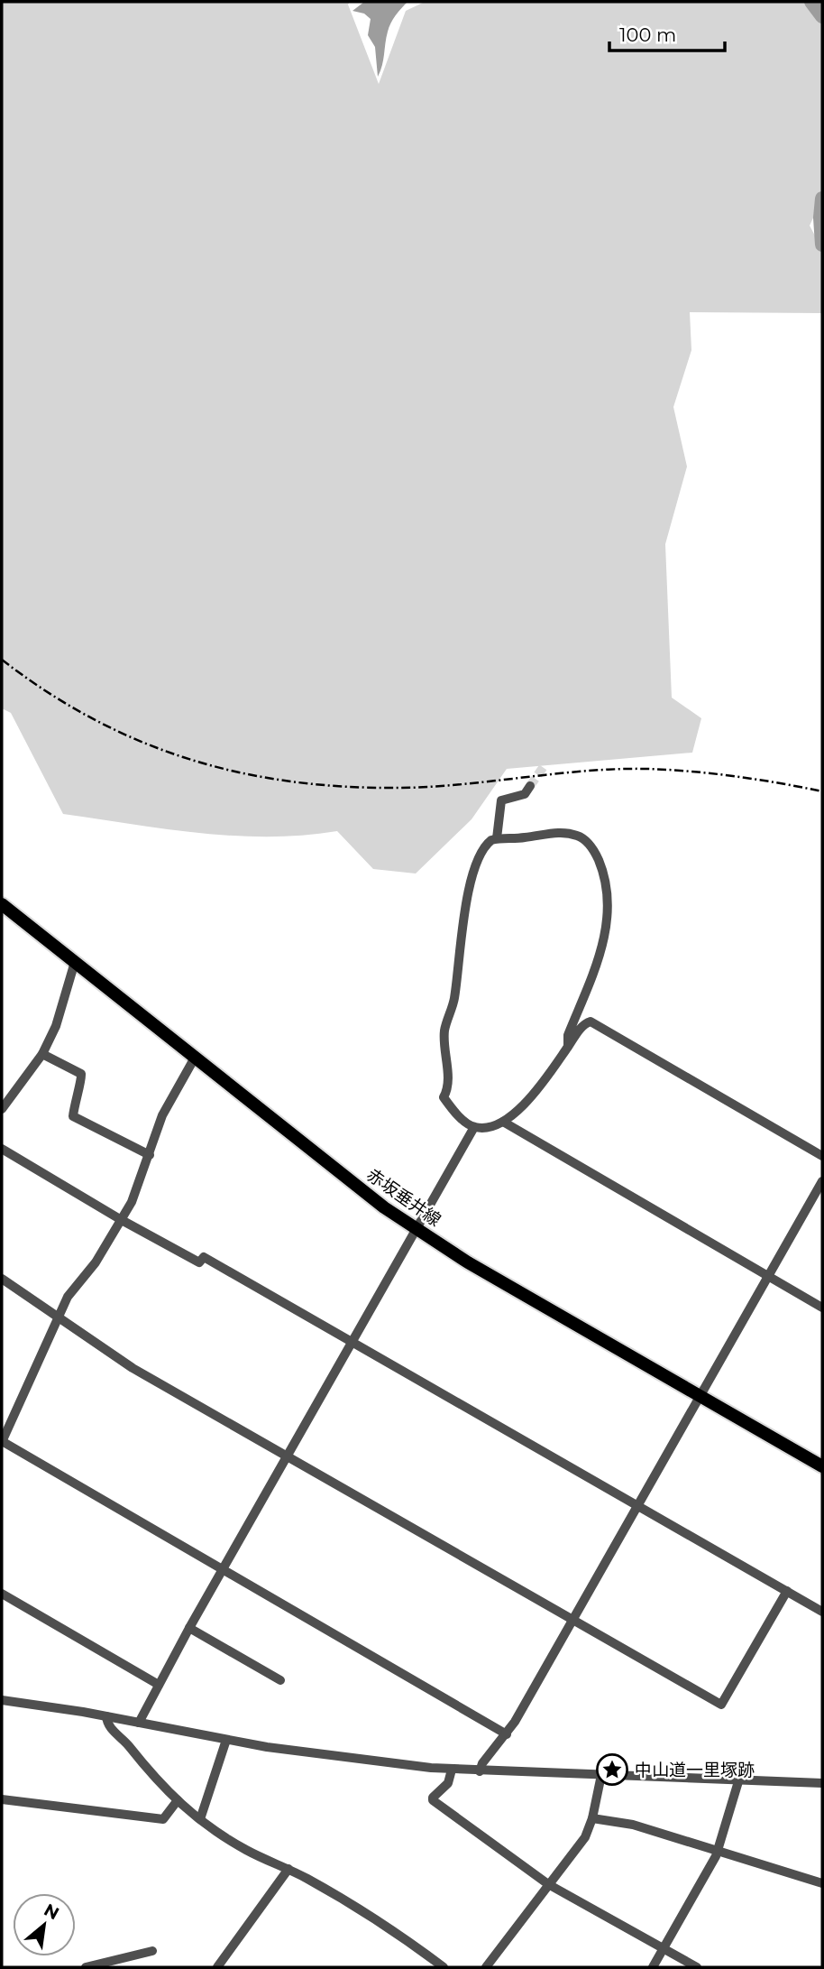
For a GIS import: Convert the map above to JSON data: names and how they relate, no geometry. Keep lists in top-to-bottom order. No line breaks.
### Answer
{"streets":{"main road":["赤坂垂井線"]},"places":{"place":["中山道一里塚跡"]},"scale_bar":"100 m","north":"top right"}
